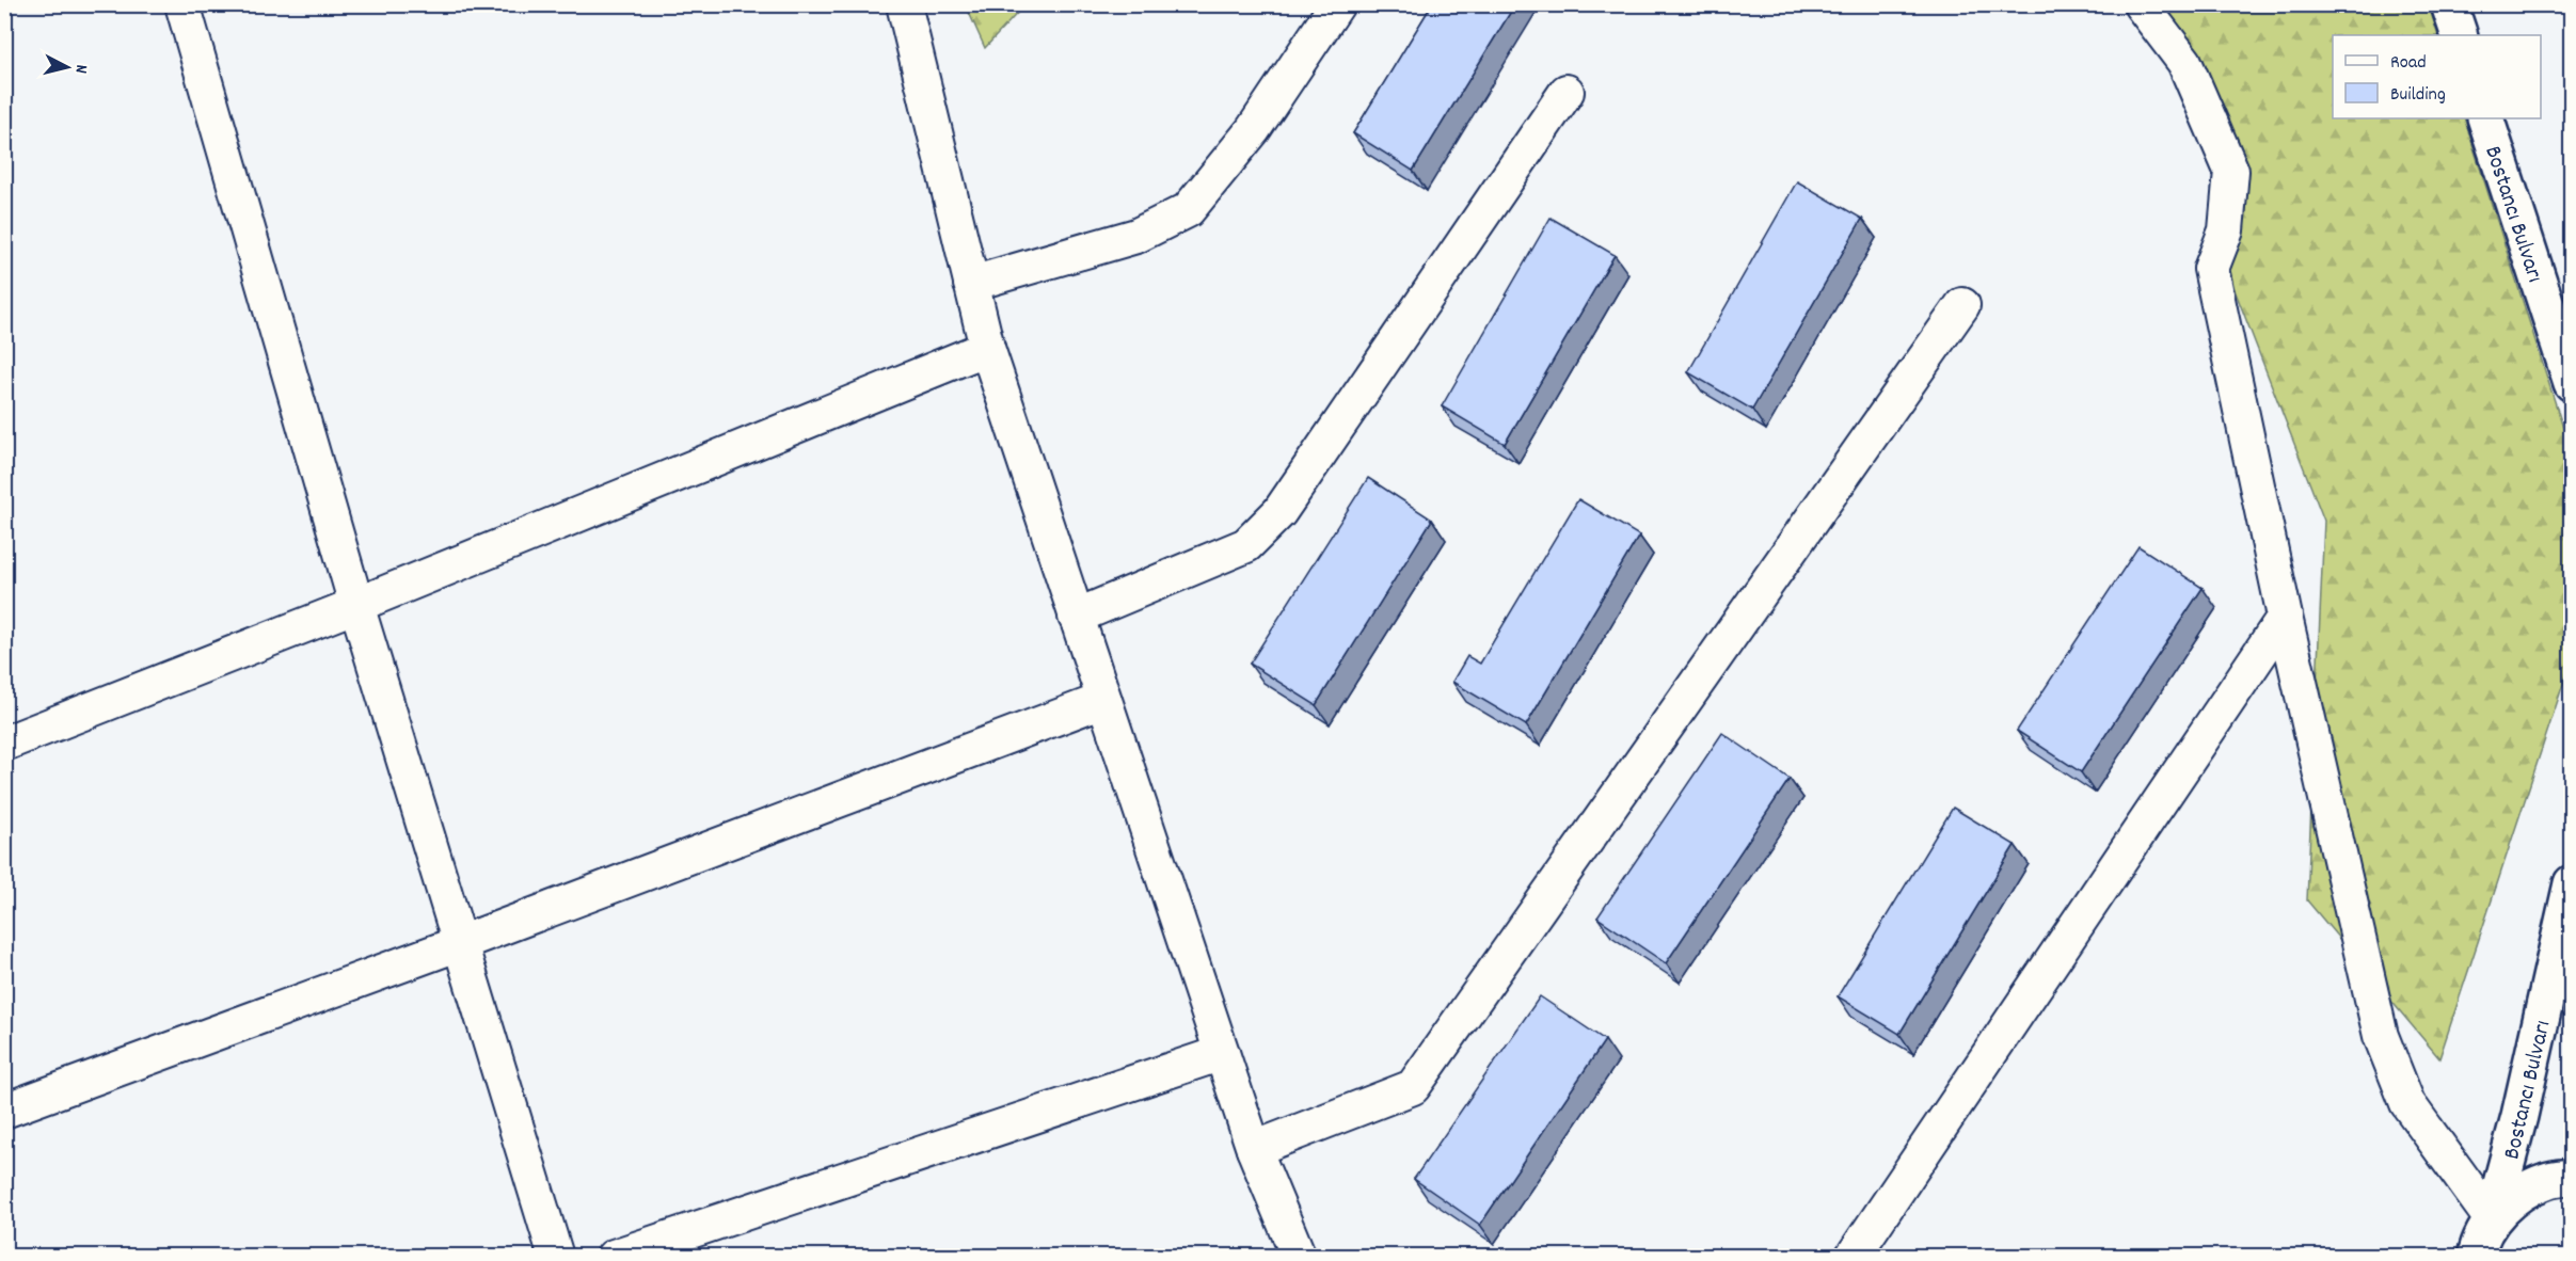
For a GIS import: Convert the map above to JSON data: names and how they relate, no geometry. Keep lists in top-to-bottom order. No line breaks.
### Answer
{"streets":{"street":["Bostancı Bulvarı"]},"legend":["Road","Building"],"north":"right"}
